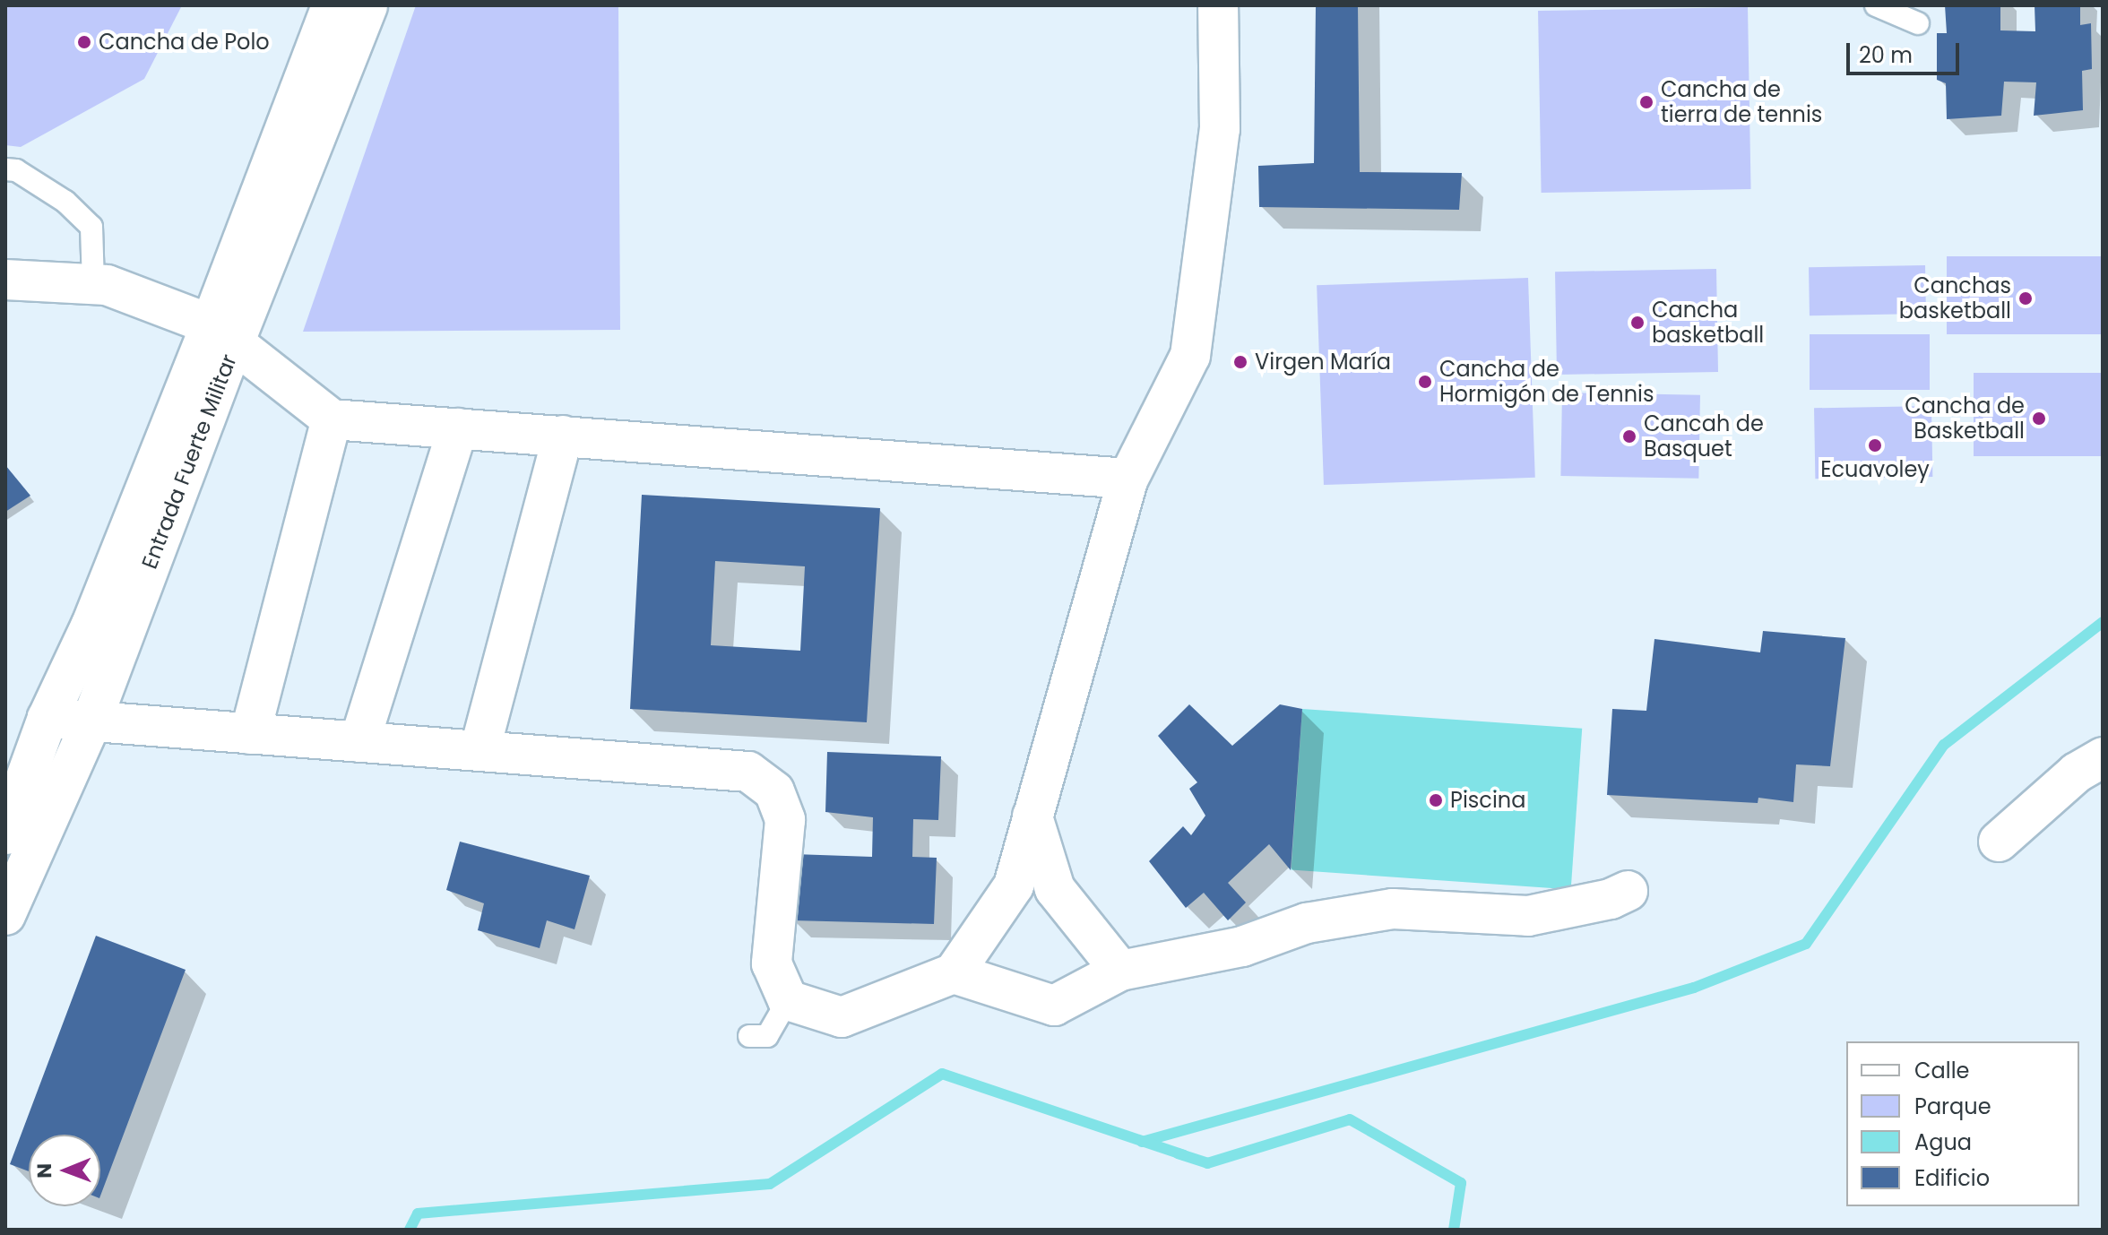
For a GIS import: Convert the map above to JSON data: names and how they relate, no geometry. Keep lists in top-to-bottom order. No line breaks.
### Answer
{"streets":{"street":["Entrada Fuerte Militar"]},"places":["Cancha de Polo","Cancha de tierra de tennis","Canchas basketball","Cancha basketball","Virgen María","Cancha de Hormigón de Tennis","Cancha de Basketball","Cancah de Basquet","Ecuavoley","Piscina"],"legend":["Calle","Parque","Agua","Edificio"],"scale_bar":"20 m","north":"left"}
